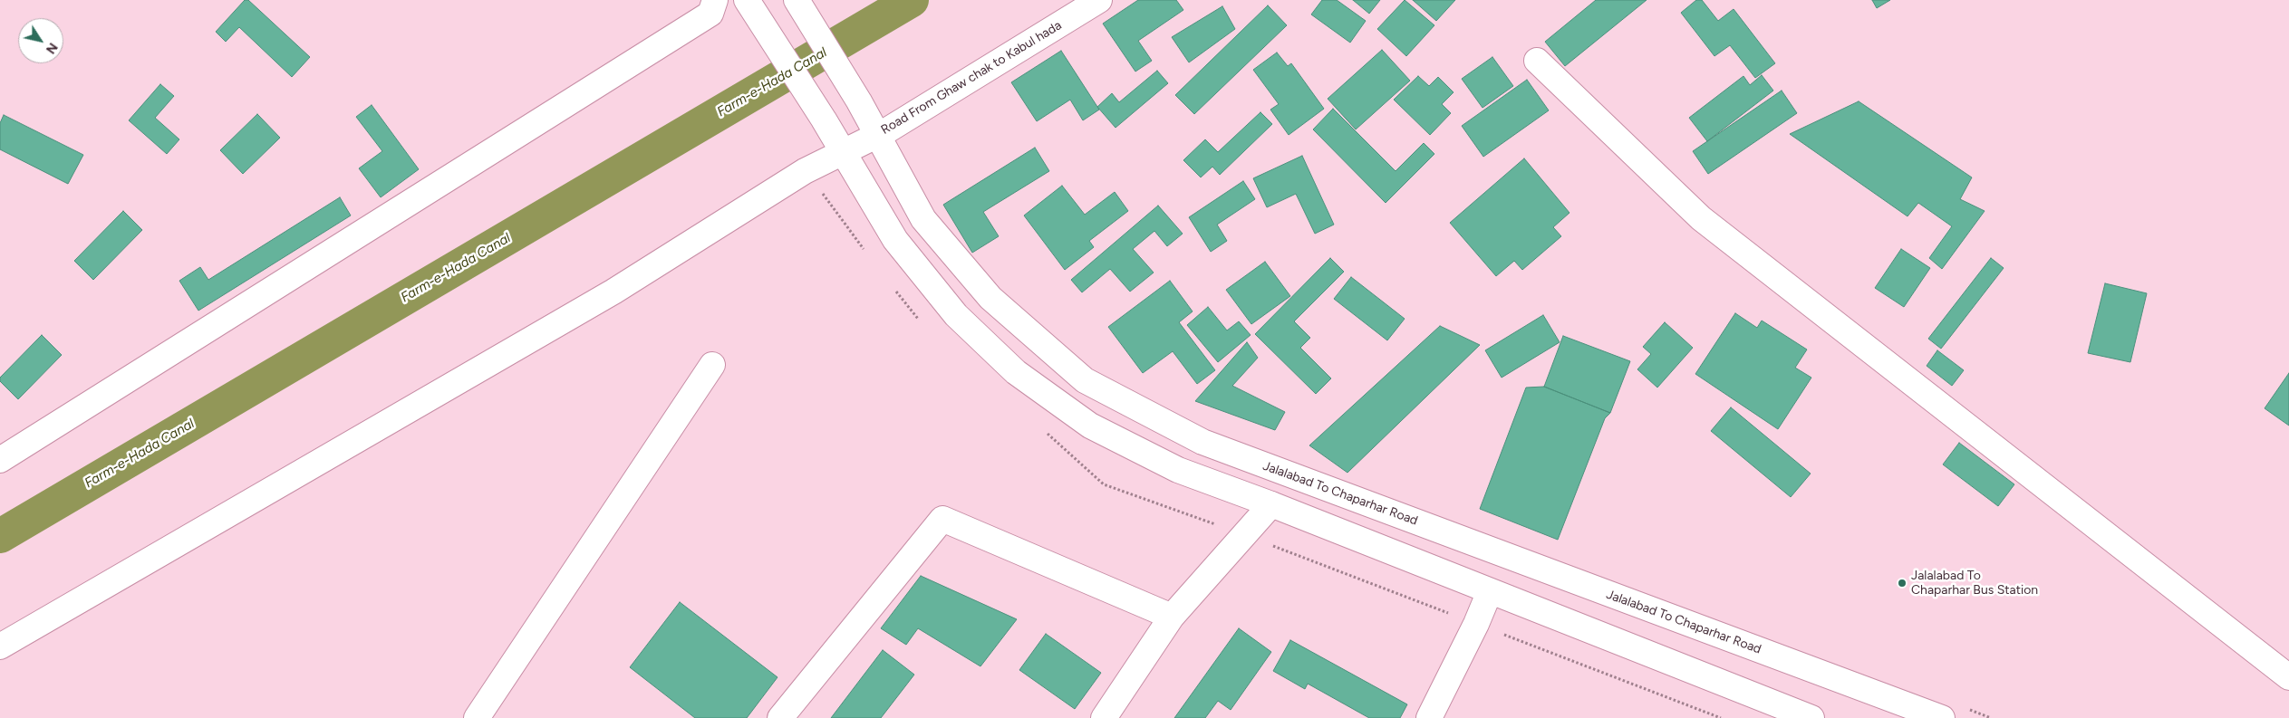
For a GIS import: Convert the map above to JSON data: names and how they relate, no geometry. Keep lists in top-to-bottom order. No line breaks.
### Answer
{"streets":{"main road":["Road From Ghaw chak to Kabul hada","Jalalabad To Chaparhar Road"]},"crossings":[["Road From Ghaw chak to Kabul hada","Jalalabad To Chaparhar Road"]],"water":["Farm-e-Hada Canal"],"places":["Jalalabad To Chaparhar Bus Station"],"north":"bottom right"}
